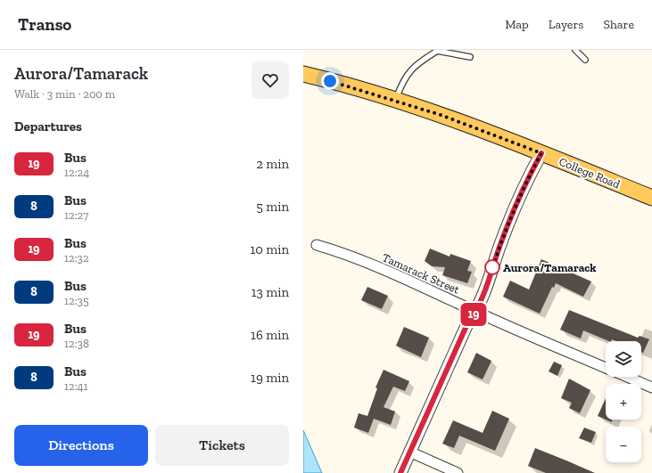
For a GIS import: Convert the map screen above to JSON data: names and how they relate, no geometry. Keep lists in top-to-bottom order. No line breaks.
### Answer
{"streets":{"main road":["College Road"],"street":["Tamarack Street"]},"places":["Aurora/Tamarack"],"lines":["bus line 19"],"page":{"header":"Transo","nav":["Map","Layers","Share"],"heading":[["Aurora/Tamarack","Walk · 3 min · 200 m"],"Departures"],"on_map":"19","list":[{"mark":"19","name":"Bus","note":"12:24","value":"2 min"},{"mark":"8","name":"Bus","note":"12:27","value":"5 min"},{"mark":"19","name":"Bus","note":"12:32","value":"10 min"},{"mark":"8","name":"Bus","note":"12:35","value":"13 min"},{"mark":"19","name":"Bus","note":"12:38","value":"16 min"},{"mark":"8","name":"Bus","note":"12:41","value":"19 min"}],"map_buttons":["+","−"],"buttons":["Directions","Tickets"]}}
